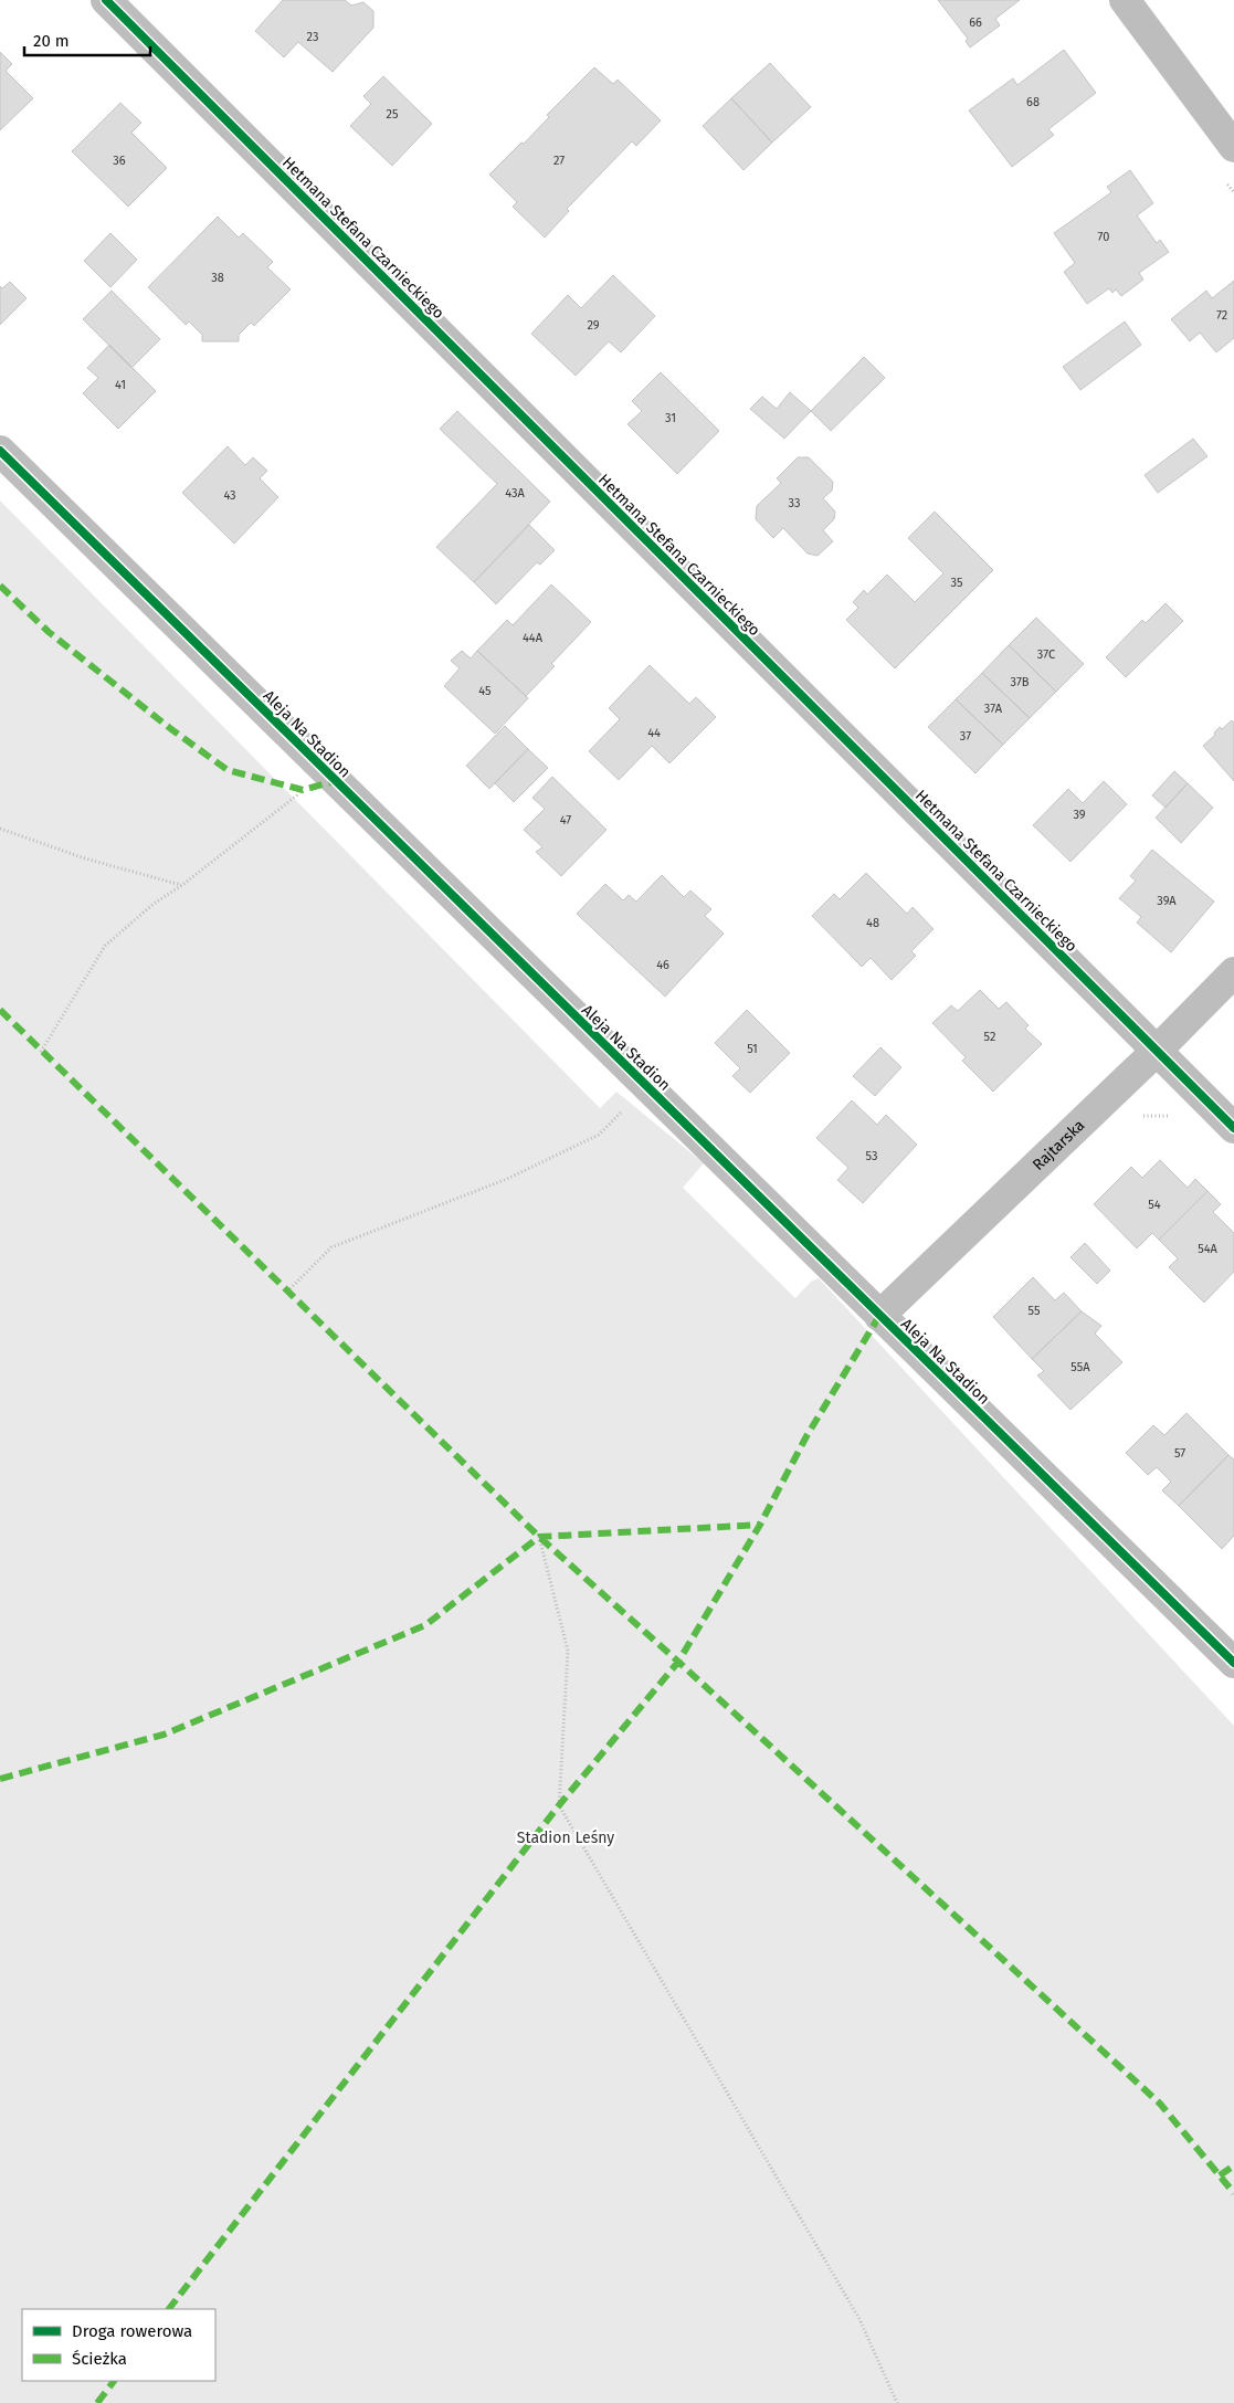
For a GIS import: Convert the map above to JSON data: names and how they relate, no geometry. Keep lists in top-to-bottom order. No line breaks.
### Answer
{"streets":{"street":["Hetmana Stefana Czarnieckiego","Aleja Na Stadion","Rajtarska"]},"crossings":[["Hetmana Stefana Czarnieckiego","Rajtarska"],["Aleja Na Stadion","Rajtarska"]],"parks":["Stadion Leśny"],"house_numbers":["66","23","68","25","36","27","70","38","72","29","41","31","43A","43","33","35","44A","37C","37B","45","37A","44","37","39","47","39A","48","46","52","51","53","54","54A","55","55A","57"],"legend":["Droga rowerowa","Ścieżka"],"scale_bar":"20 m"}
